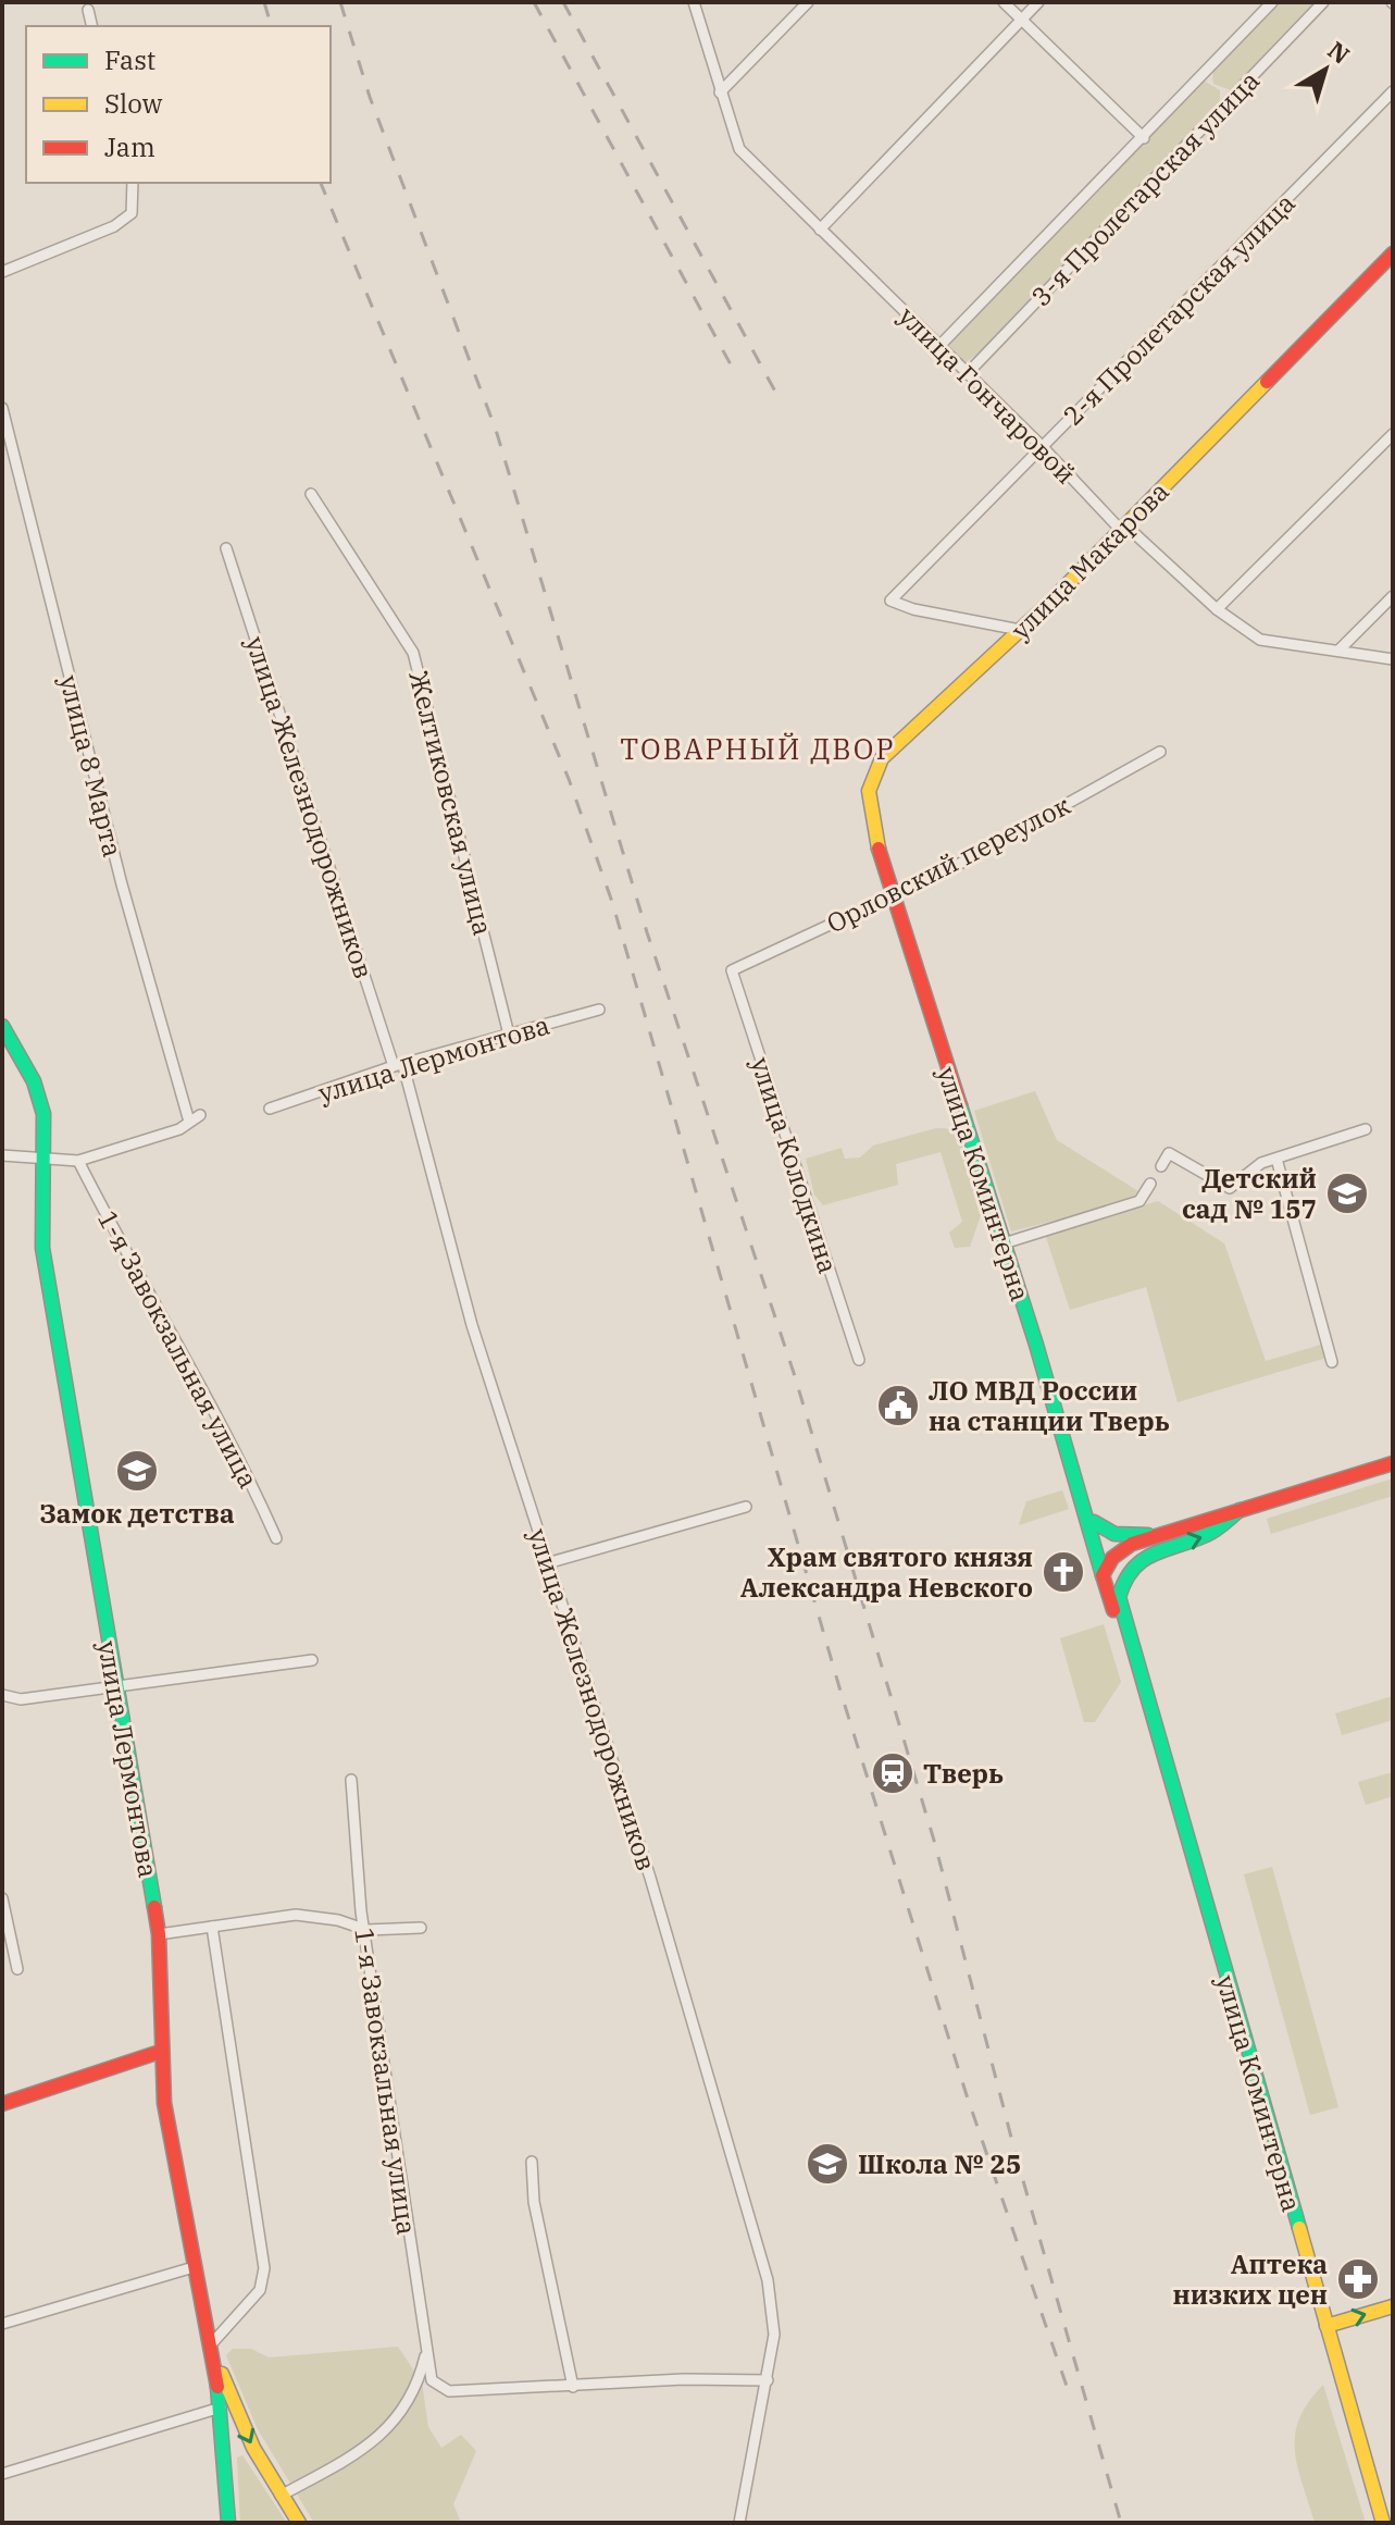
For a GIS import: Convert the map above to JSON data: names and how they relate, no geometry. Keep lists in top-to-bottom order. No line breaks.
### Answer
{"streets":{"main road":["улица Макарова","улица Лермонтова","улица Коминтерна"],"street":["3-я Пролетарская улица","2-я Пролетарская улица","улица Гончаровой","улица 8 Марта","Желтиковская улица","улица Железнодорожников","Орловский переулок","улица Колодкина","1-я Завокзальная улица"]},"crossings":[["3-я Пролетарская улица","улица Гончаровой"],["2-я Пролетарская улица","улица Гончаровой"],["2-я Пролетарская улица","улица Макарова"],["улица Гончаровой","улица Макарова"],["улица Макарова","Орловский переулок"],["улица Макарова","улица Коминтерна"],["Желтиковская улица","улица Лермонтова"],["улица Железнодорожников","улица Лермонтова"],["Орловский переулок","улица Колодкина"],["Орловский переулок","улица Коминтерна"]],"districts":["ТОВАРНЫЙ ДВОР"],"places":{"school or university":["Детский сад № 157","Замок детства","Школа № 25"],"public building":["ЛО МВД России на станции Тверь"],"church":["Храм святого князя Александра Невского"],"station":["Тверь"],"pharmacy":["Аптека низких цен"]},"legend":["Fast","Slow","Jam"],"north":"top right"}
